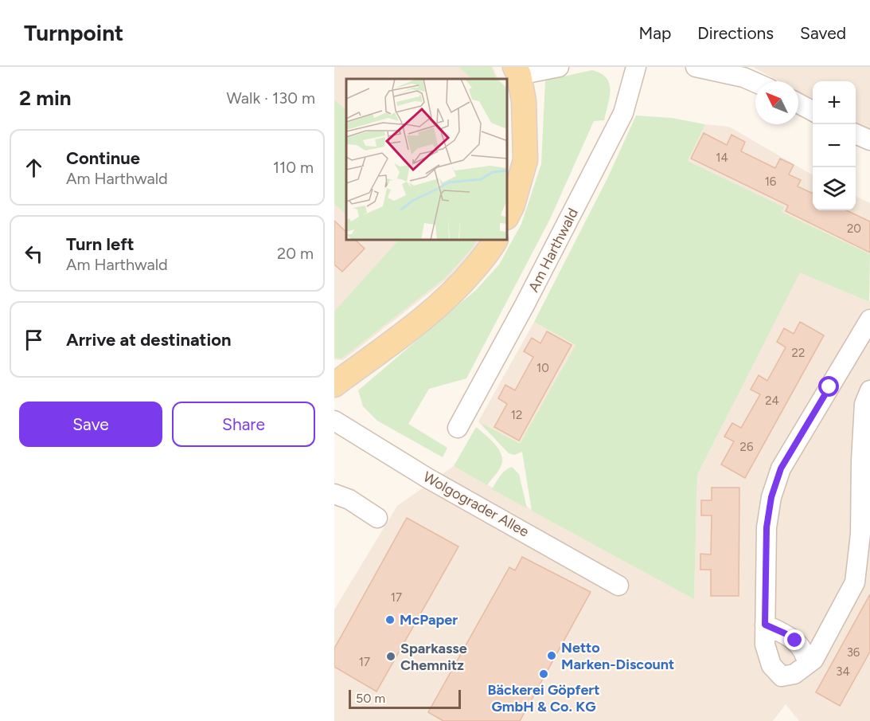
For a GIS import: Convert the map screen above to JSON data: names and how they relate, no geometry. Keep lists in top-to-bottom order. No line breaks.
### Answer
{"streets":{"street":["Am Harthwald","Wolgograder Allee"]},"places":["McPaper","Netto Marken-Discount","Sparkasse Chemnitz","Bäckerei Göpfert GmbH & Co. KG"],"house_numbers":["14","16","20","22","10","24","12","26","17","36","17","34"],"scale_bar":"50 m","north":"top left","page":{"header":"Turnpoint","nav":["Map","Directions","Saved"],"heading":["2 min","Walk · 130 m"],"map_buttons":["+","−"],"list":[["Continue","Am Harthwald","110 m"],["Turn left","Am Harthwald","20 m"],"Arrive at destination"],"buttons":["Save","Share"],"scale":"50 m"}}
